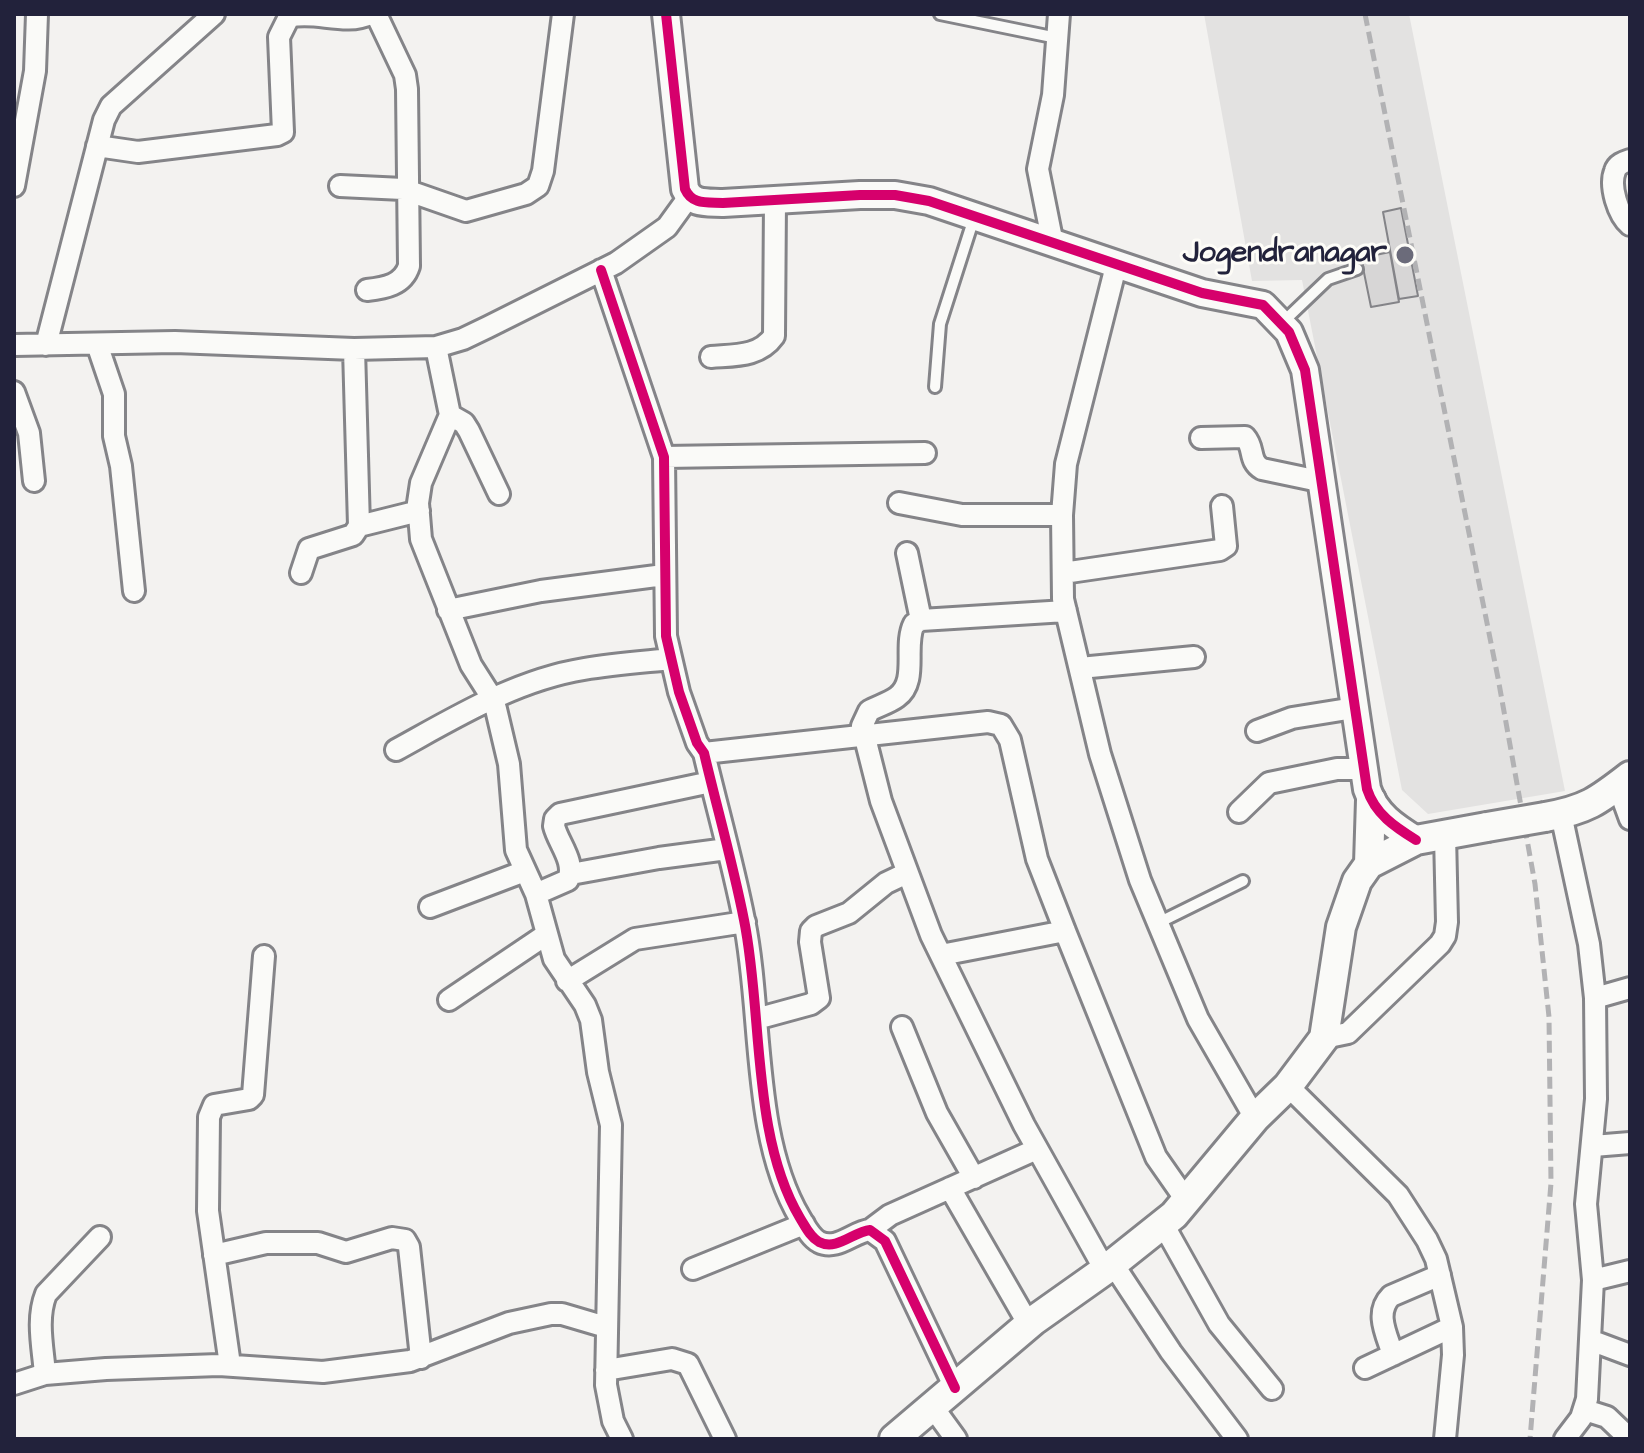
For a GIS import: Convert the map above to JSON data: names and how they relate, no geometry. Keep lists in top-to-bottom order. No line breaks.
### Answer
{"places":["Jogendranagar"]}
